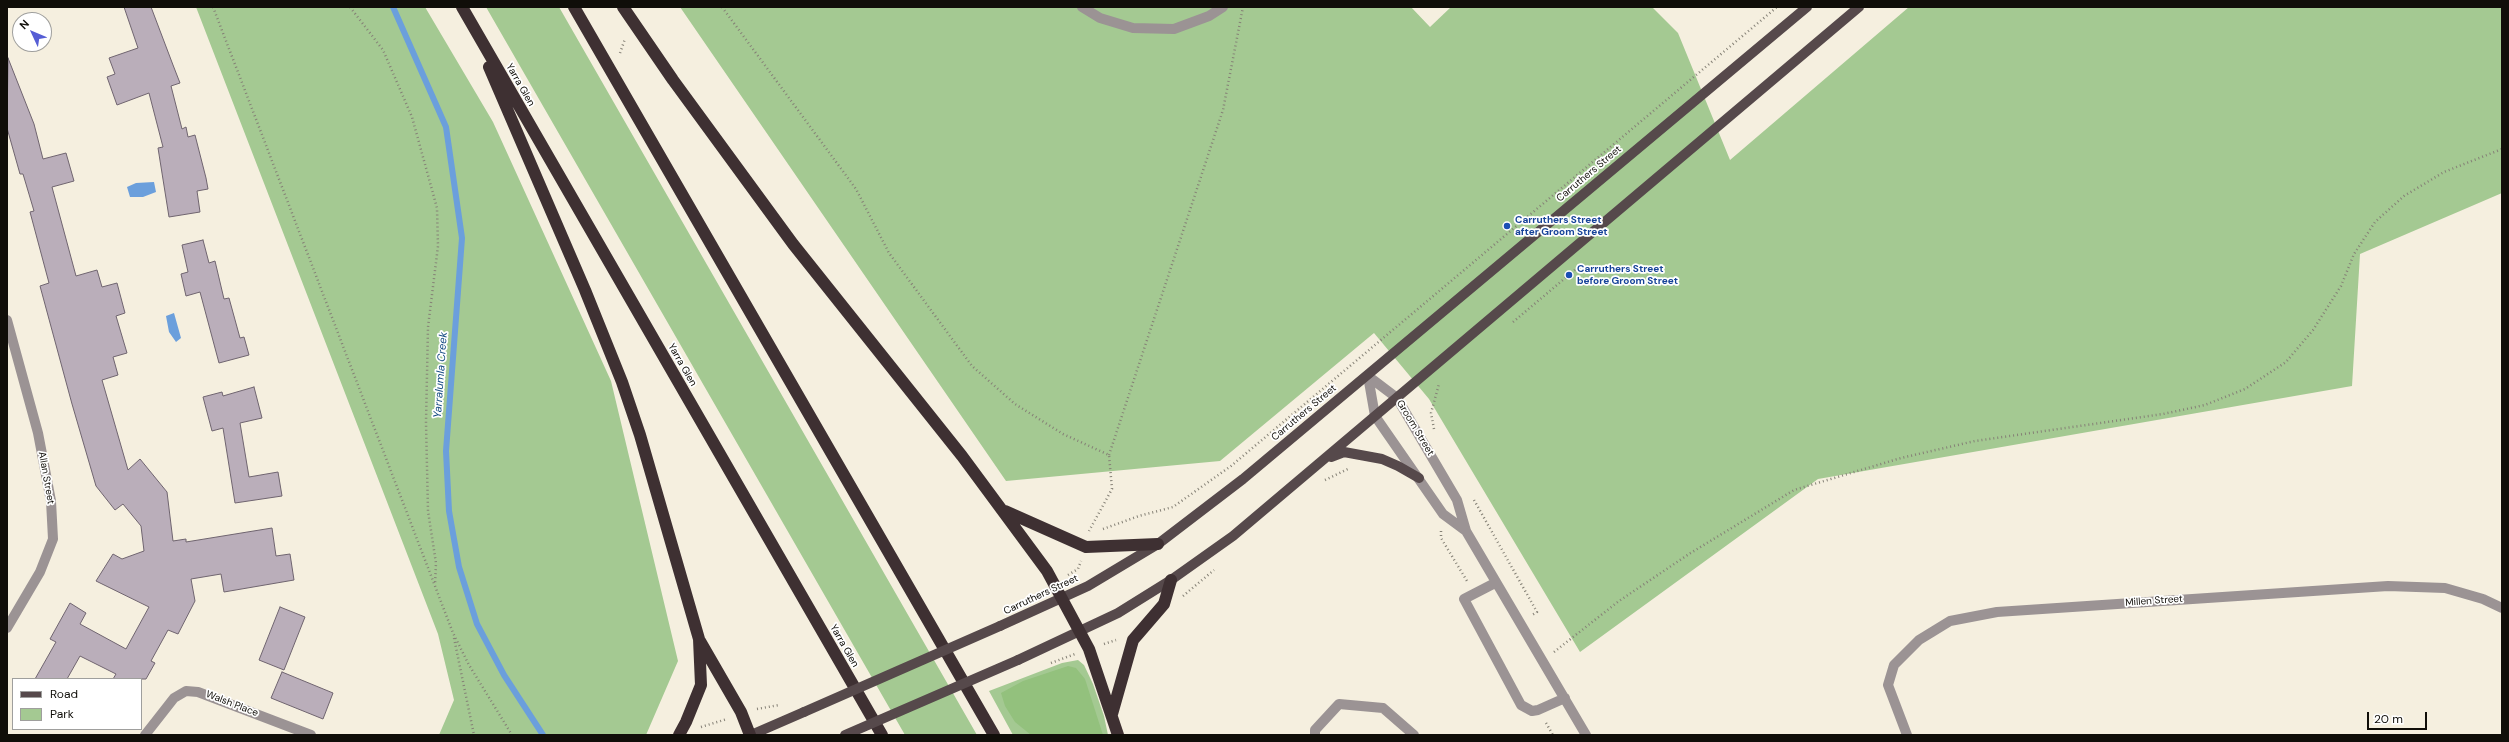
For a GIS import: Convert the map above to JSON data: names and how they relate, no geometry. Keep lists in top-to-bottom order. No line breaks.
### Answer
{"streets":{"highway":["Yarra Glen"],"main road":["Carruthers Street"],"street":["Groom Street","Allan Street","Millen Street","Walsh Place"]},"crossings":[["Carruthers Street","Groom Street"]],"water":["Yarralumla Creek"],"places":["Carruthers Street after Groom Street","Carruthers Street before Groom Street"],"legend":["Road","Park"],"scale_bar":"20 m","north":"top left"}
